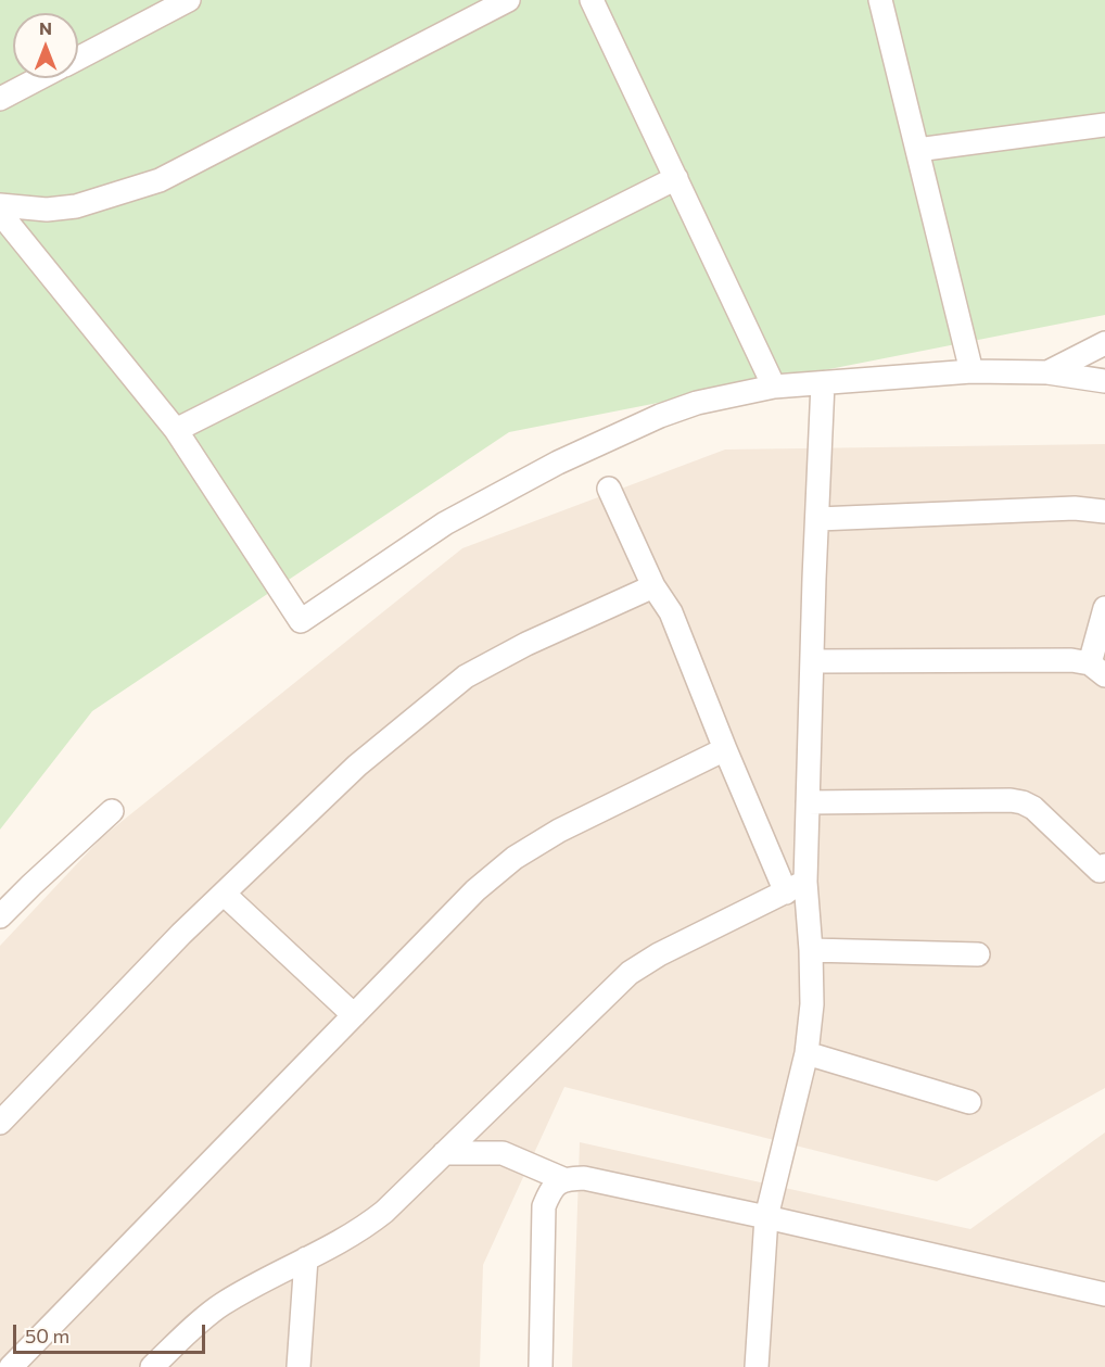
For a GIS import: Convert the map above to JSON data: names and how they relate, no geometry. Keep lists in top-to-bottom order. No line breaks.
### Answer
{"scale_bar":"50 m","north":"top"}
